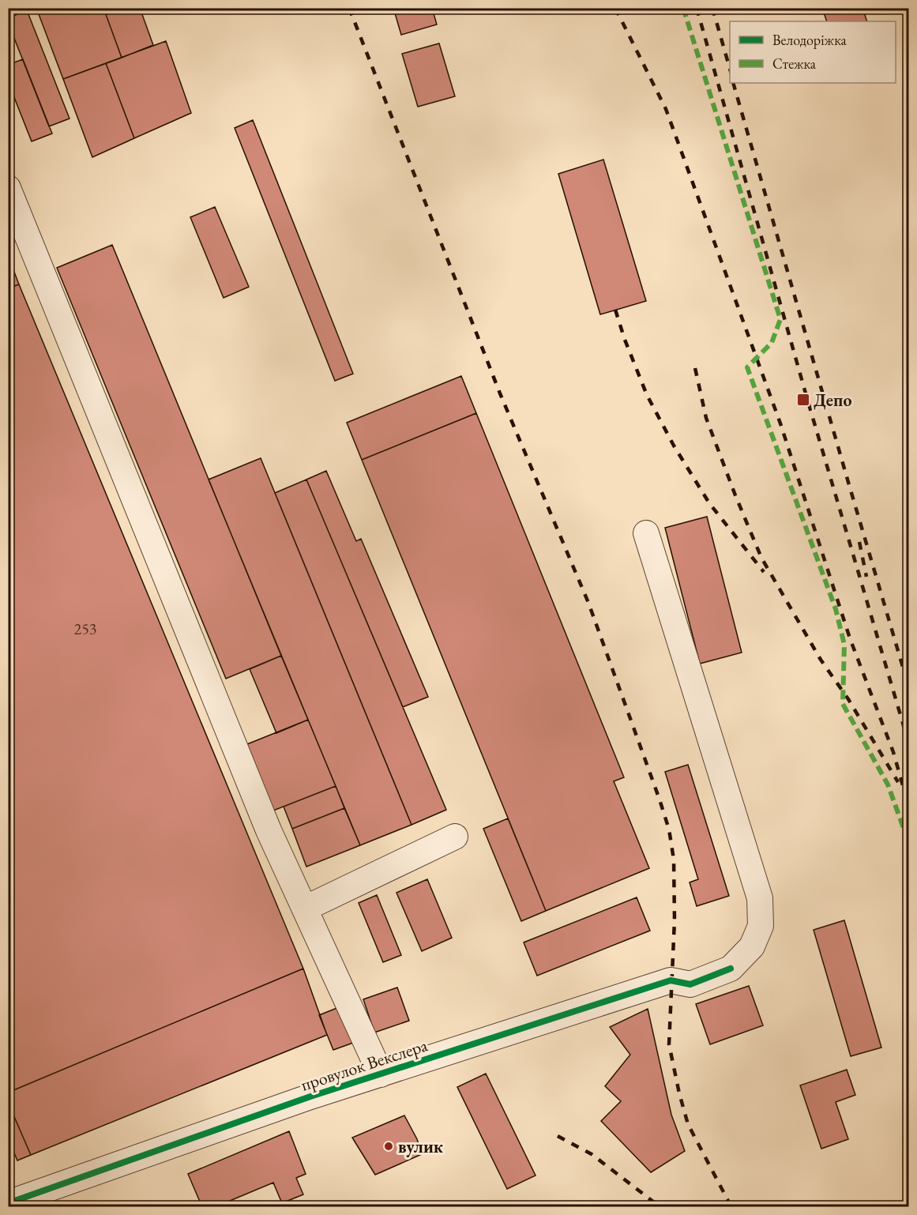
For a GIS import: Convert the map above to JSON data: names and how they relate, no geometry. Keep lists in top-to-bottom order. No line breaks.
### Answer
{"streets":{"street":["провулок Векслера"]},"places":{"transit":["Депо"],"other":["вулик"]},"house_numbers":["253"],"legend":["Велодоріжка","Стежка"]}
